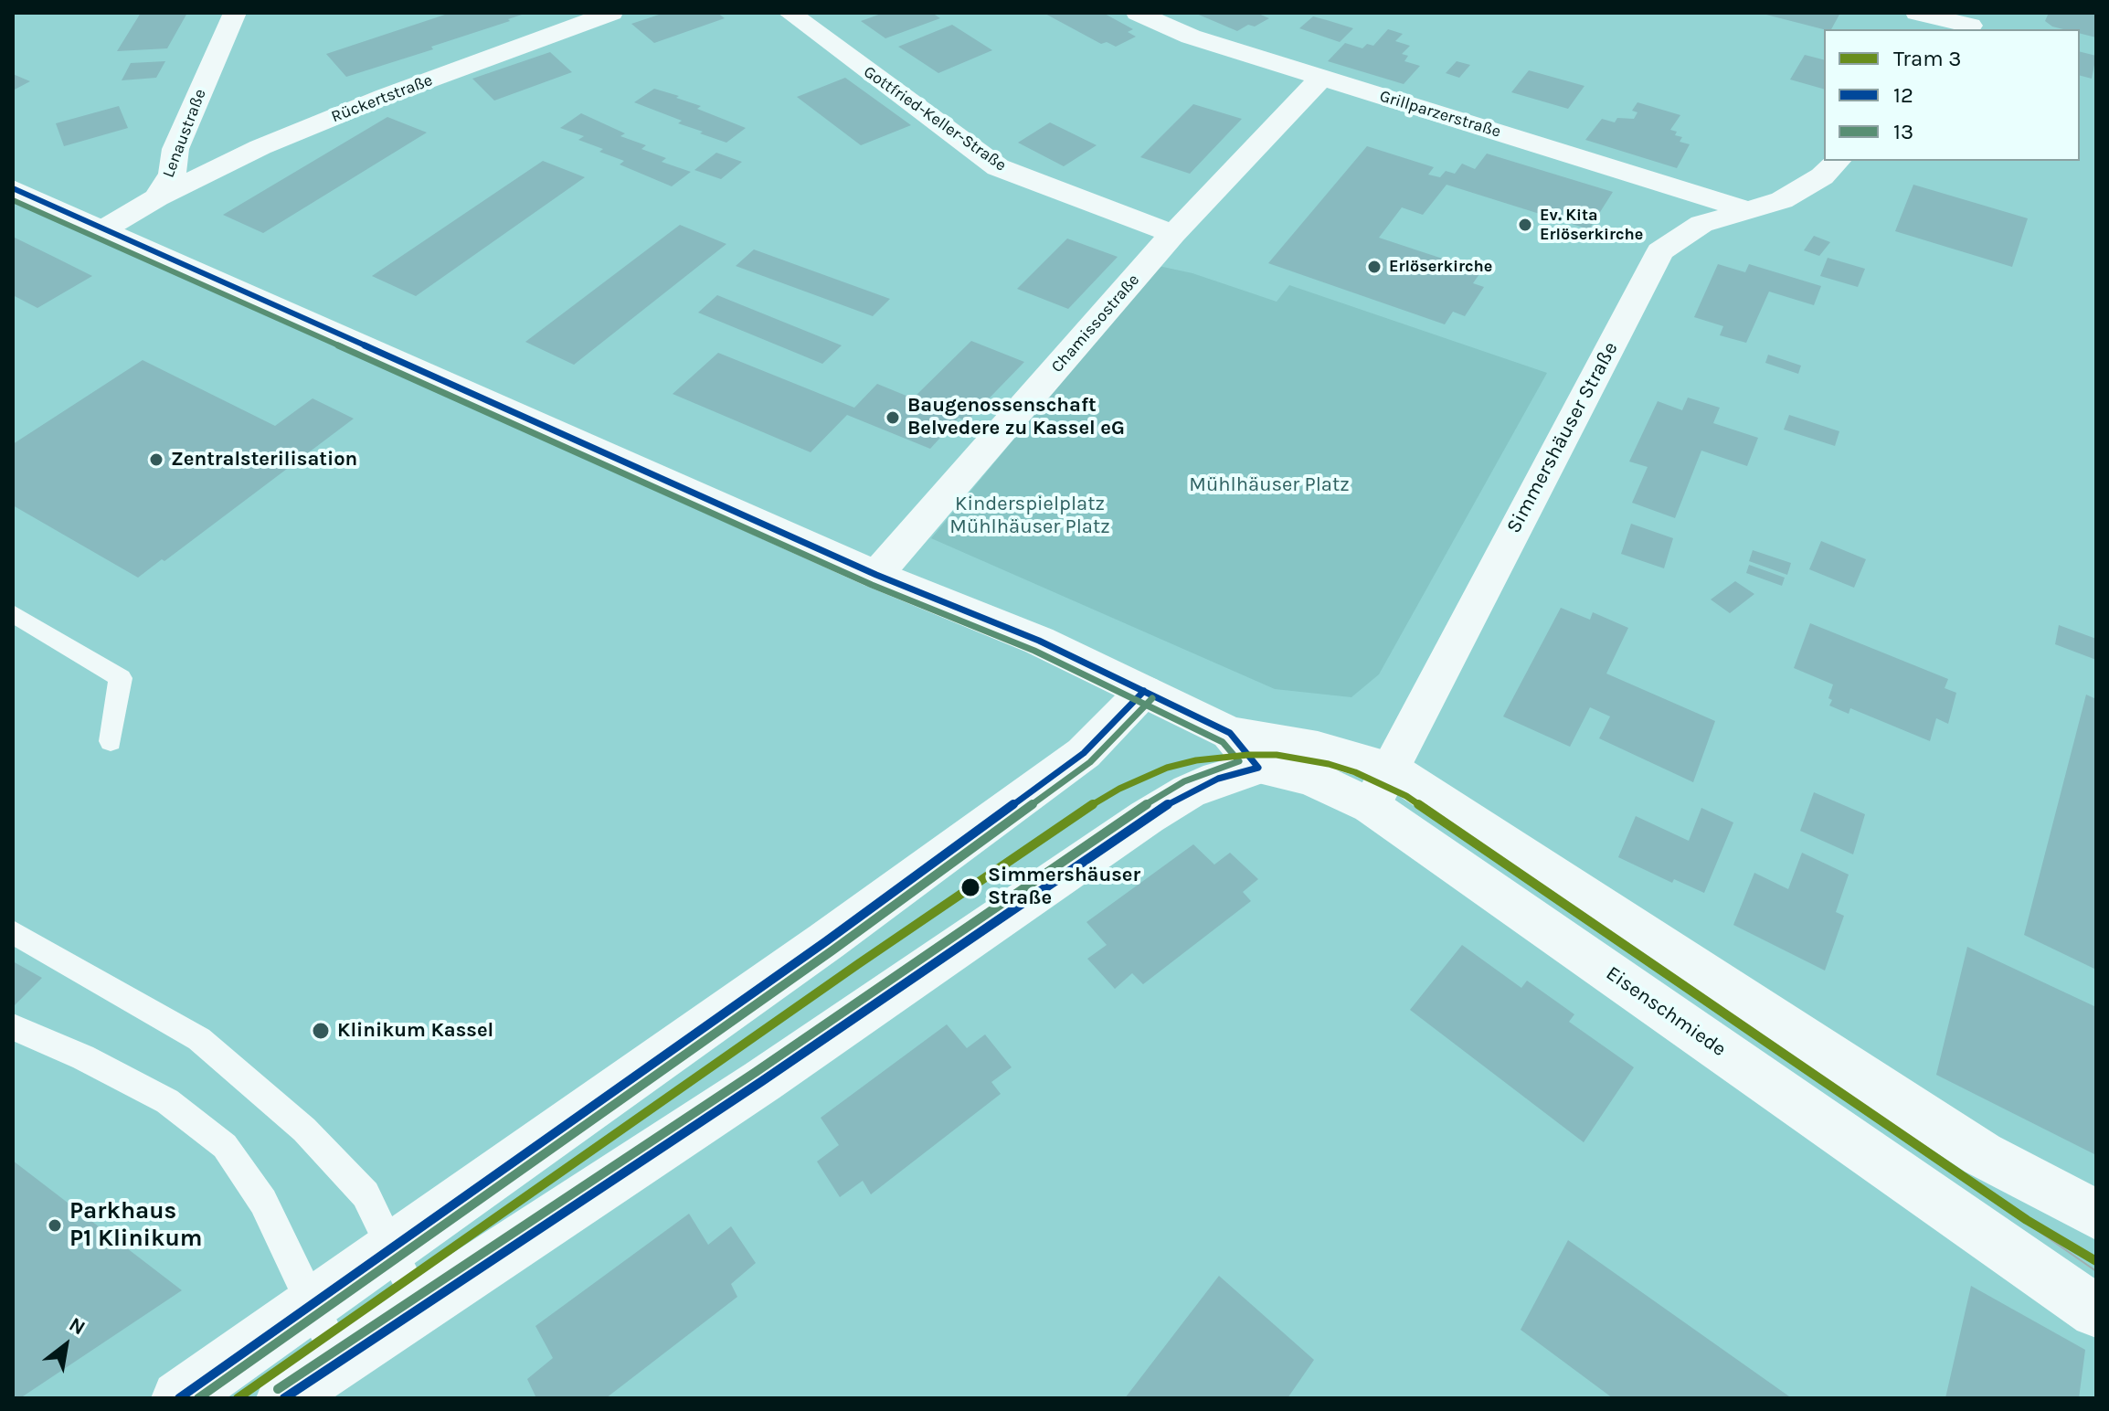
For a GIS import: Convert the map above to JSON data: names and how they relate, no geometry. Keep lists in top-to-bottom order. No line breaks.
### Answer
{"streets":{"street":["Rückertstraße","Grillparzerstraße","Gottfried-Keller-Straße","Lenaustraße","Chamissostraße","Simmershäuser Straße","Eisenschmiede"]},"crossings":[["Rückertstraße","Lenaustraße"],["Grillparzerstraße","Chamissostraße"],["Grillparzerstraße","Simmershäuser Straße"],["Gottfried-Keller-Straße","Chamissostraße"],["Lenaustraße","Eisenschmiede"],["Chamissostraße","Eisenschmiede"],["Simmershäuser Straße","Eisenschmiede"]],"parks":["Mühlhäuser Platz","Kinderspielplatz Mühlhäuser Platz"],"places":["Ev. Kita Erlöserkirche","Erlöserkirche","Baugenossenschaft Belvedere zu Kassel eG","Zentralsterilisation","Simmershäuser Straße","Klinikum Kassel","Parkhaus P1 Klinikum"],"lines":["transit line 12","transit line 13","tram line 3"],"legend":["Tram 3","12","13"],"north":"top right"}
